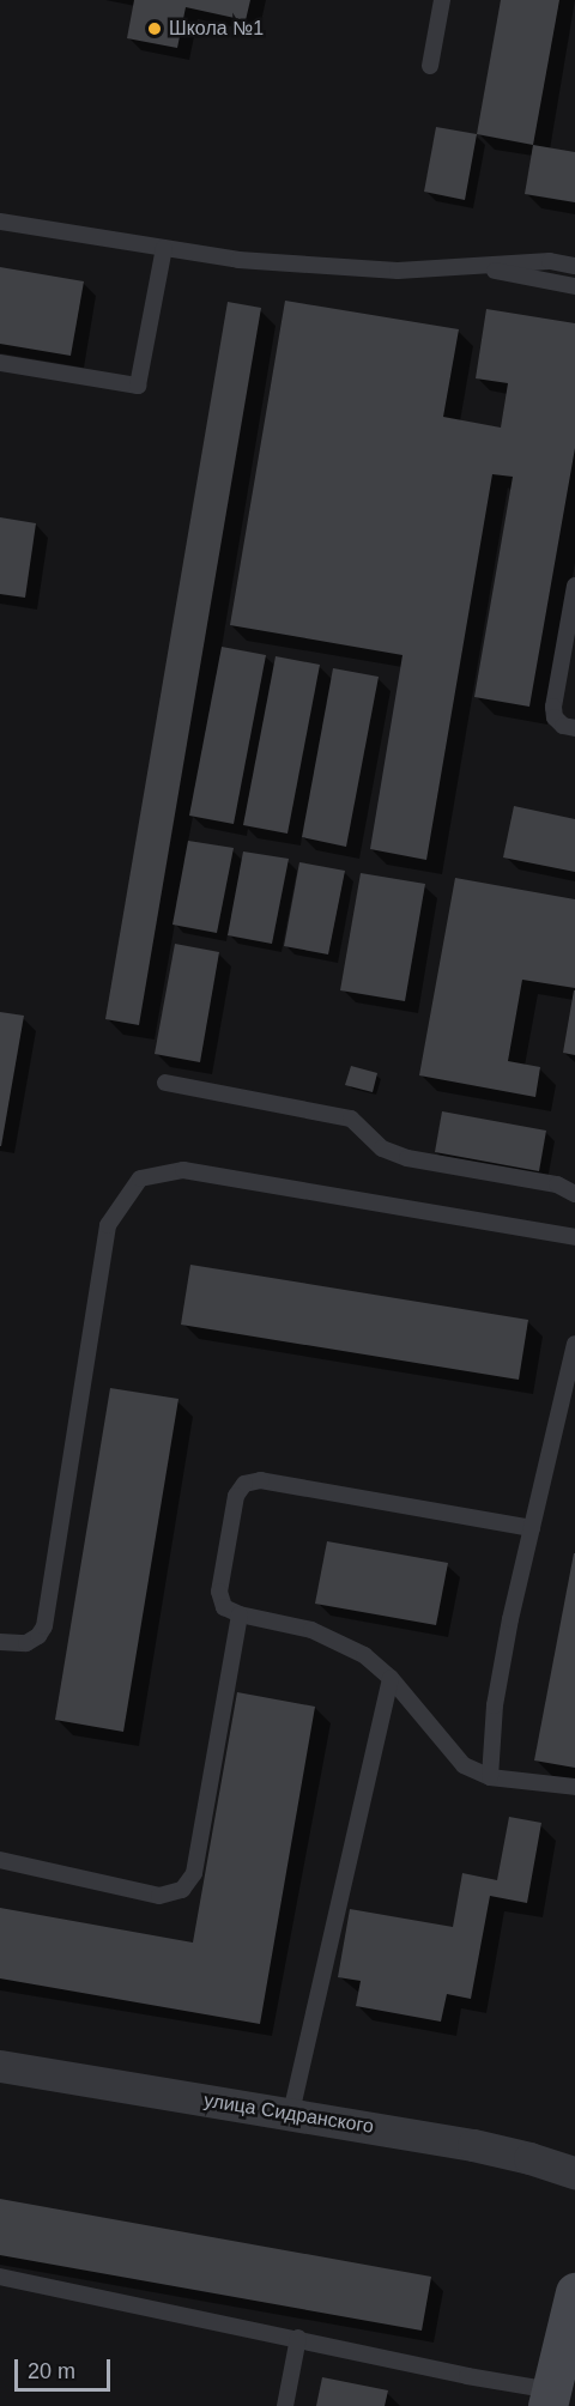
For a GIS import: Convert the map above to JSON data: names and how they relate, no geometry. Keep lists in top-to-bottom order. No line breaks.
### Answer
{"streets":{"street":["улица Сидранского"]},"places":["Школа №1"],"scale_bar":"20 m"}
